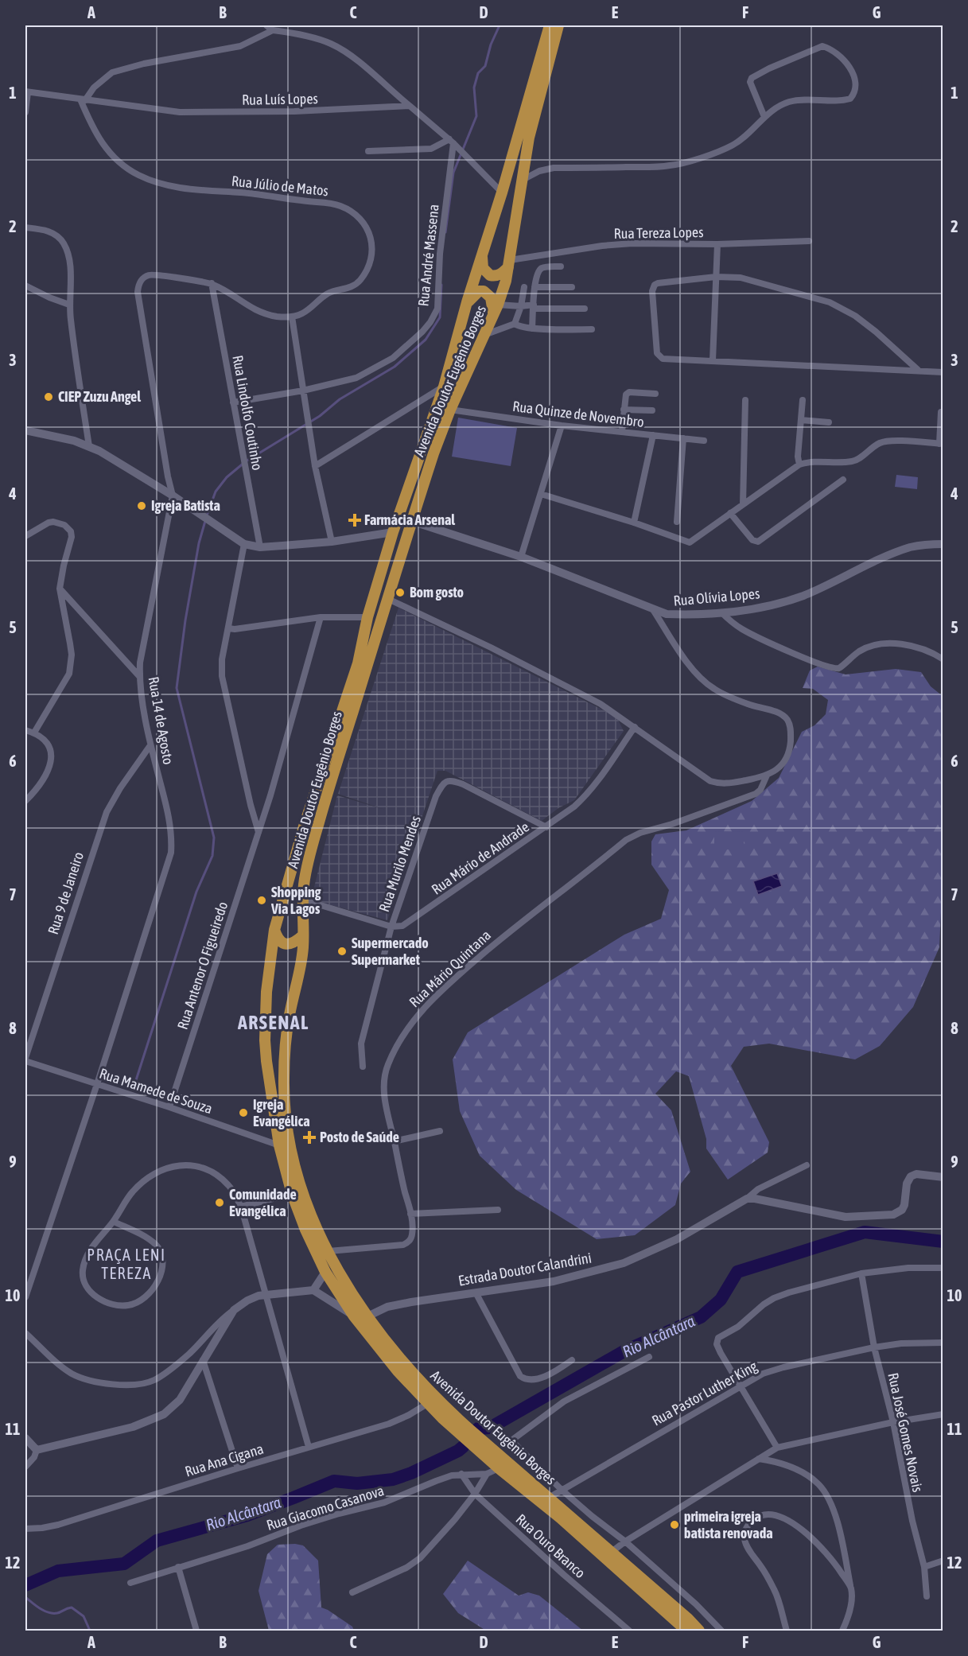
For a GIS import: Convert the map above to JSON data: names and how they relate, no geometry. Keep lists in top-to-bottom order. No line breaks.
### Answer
{"streets":{"highway":["Avenida Doutor Eugênio Borges"],"street":["Rua Luís Lopes","Rua Júlio de Matos","Rua Tereza Lopes","Rua André Massena","Rua Lindolfo Coutinho","Rua Quinze de Novembro","Rua Olívia Lopes","Rua 14 de Agosto","Rua Mário de Andrade","Rua Murilo Mendes","Rua 9 de Janeiro","Rua Antenor O Figueiredo","Rua Mário Quintana","Rua Mamede de Souza","Estrada Doutor Calandrini","Rua Pastor Luther King","Rua José Gomes Novais","Rua Ana Cigana","Rua Giacomo Casanova","Rua Ouro Branco"]},"crossings":[["Rua Luís Lopes","Rua Júlio de Matos"],["Rua Tereza Lopes","Avenida Doutor Eugênio Borges"],["Rua André Massena","Rua Lindolfo Coutinho"],["Avenida Doutor Eugênio Borges","Rua Quinze de Novembro"],["Avenida Doutor Eugênio Borges","Rua Olívia Lopes"],["Avenida Doutor Eugênio Borges","Rua Mário Quintana"],["Avenida Doutor Eugênio Borges","Rua Mamede de Souza"],["Avenida Doutor Eugênio Borges","Estrada Doutor Calandrini"],["Avenida Doutor Eugênio Borges","Rua Pastor Luther King"],["Avenida Doutor Eugênio Borges","Rua Ana Cigana"],["Avenida Doutor Eugênio Borges","Rua Giacomo Casanova"],["Rua Lindolfo Coutinho","Rua 14 de Agosto"],["Rua 14 de Agosto","Rua 9 de Janeiro"],["Rua 14 de Agosto","Rua Mamede de Souza"],["Rua Mário de Andrade","Rua Murilo Mendes"],["Rua 9 de Janeiro","Rua Mamede de Souza"],["Rua Antenor O Figueiredo","Rua Mamede de Souza"],["Rua Pastor Luther King","Rua José Gomes Novais"],["Rua Giacomo Casanova","Rua Ouro Branco"]],"districts":["ARSENAL","PRAÇA LENI TEREZA"],"water":["Rio Alcântara"],"places":{"other":["CIEP Zuzu Angel","Igreja Batista","Bom gosto","Shopping Via Lagos","Supermercado Supermarket","Igreja Evangélica","Comunidade Evangélica","primeira igreja batista renovada"],"health":["Farmácia Arsenal","Posto de Saúde"]},"grid":{"columns":["A","B","C","D","E","F","G"],"rows":["1","2","3","4","5","6","7","8","9","10","11","12"]}}
